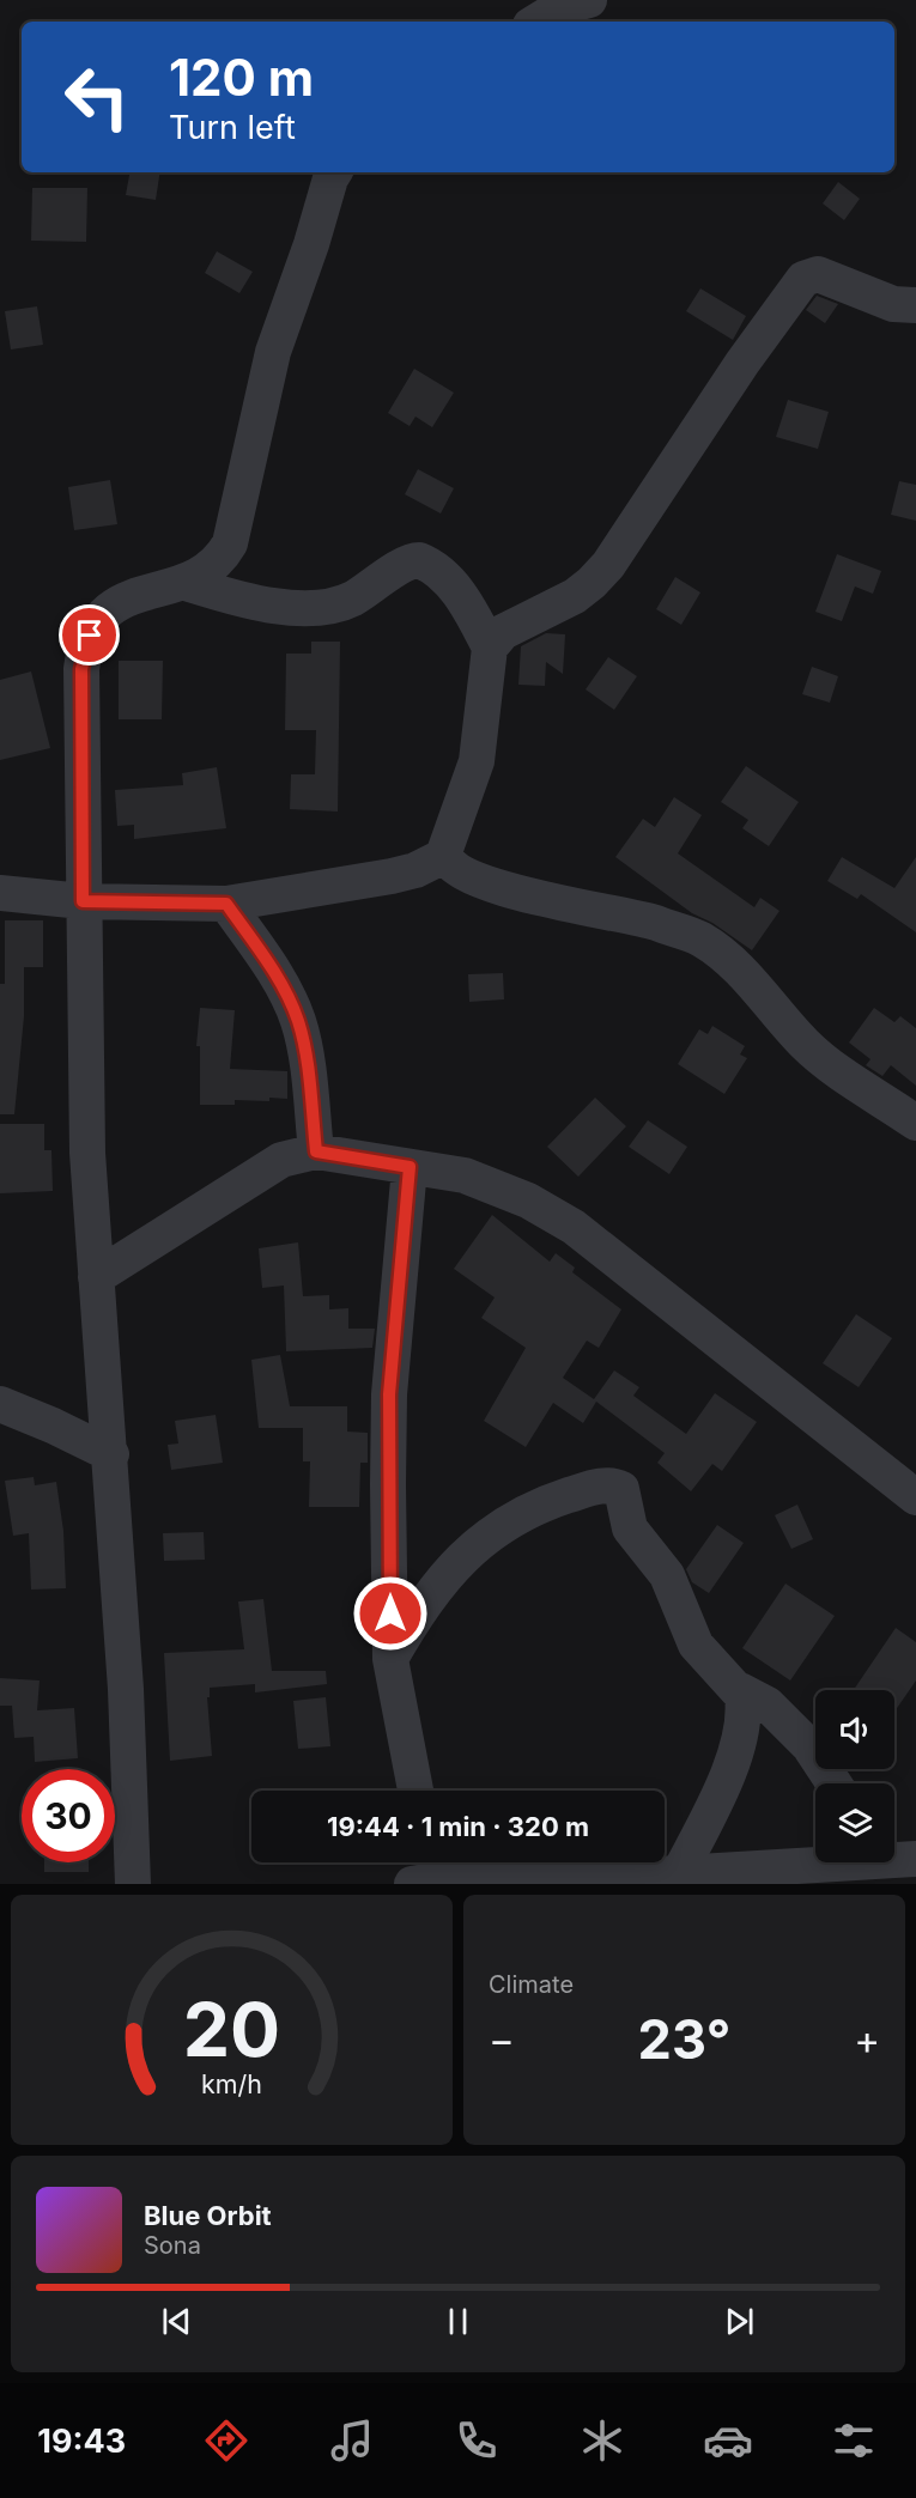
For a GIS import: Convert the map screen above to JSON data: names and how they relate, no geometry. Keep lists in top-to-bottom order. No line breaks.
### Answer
{"page":{"turn":["120 m","Turn left"],"limit":"30","trip":"19:44 · 1 min · 320 m","tile":"Climate","heat":["−","23°","+"],"song":["Blue Orbit","Sona"],"tabs":"19:43","gauge":["20","km/h"]}}
